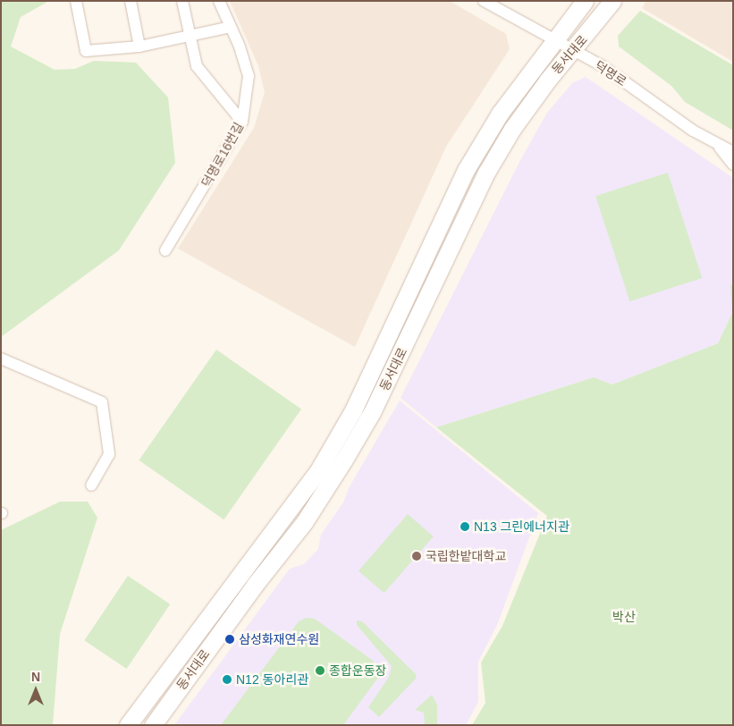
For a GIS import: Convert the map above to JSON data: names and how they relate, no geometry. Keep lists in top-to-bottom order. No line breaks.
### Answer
{"streets":{"street":["동서대로","덕명로","덕명로16번길"]},"crossings":[["동서대로","덕명로"]],"parks":["박산"],"places":["N13 그린에너지관","국립한밭대학교","삼성화재연수원","종합운동장","N12 동아리관"],"north":"top"}
